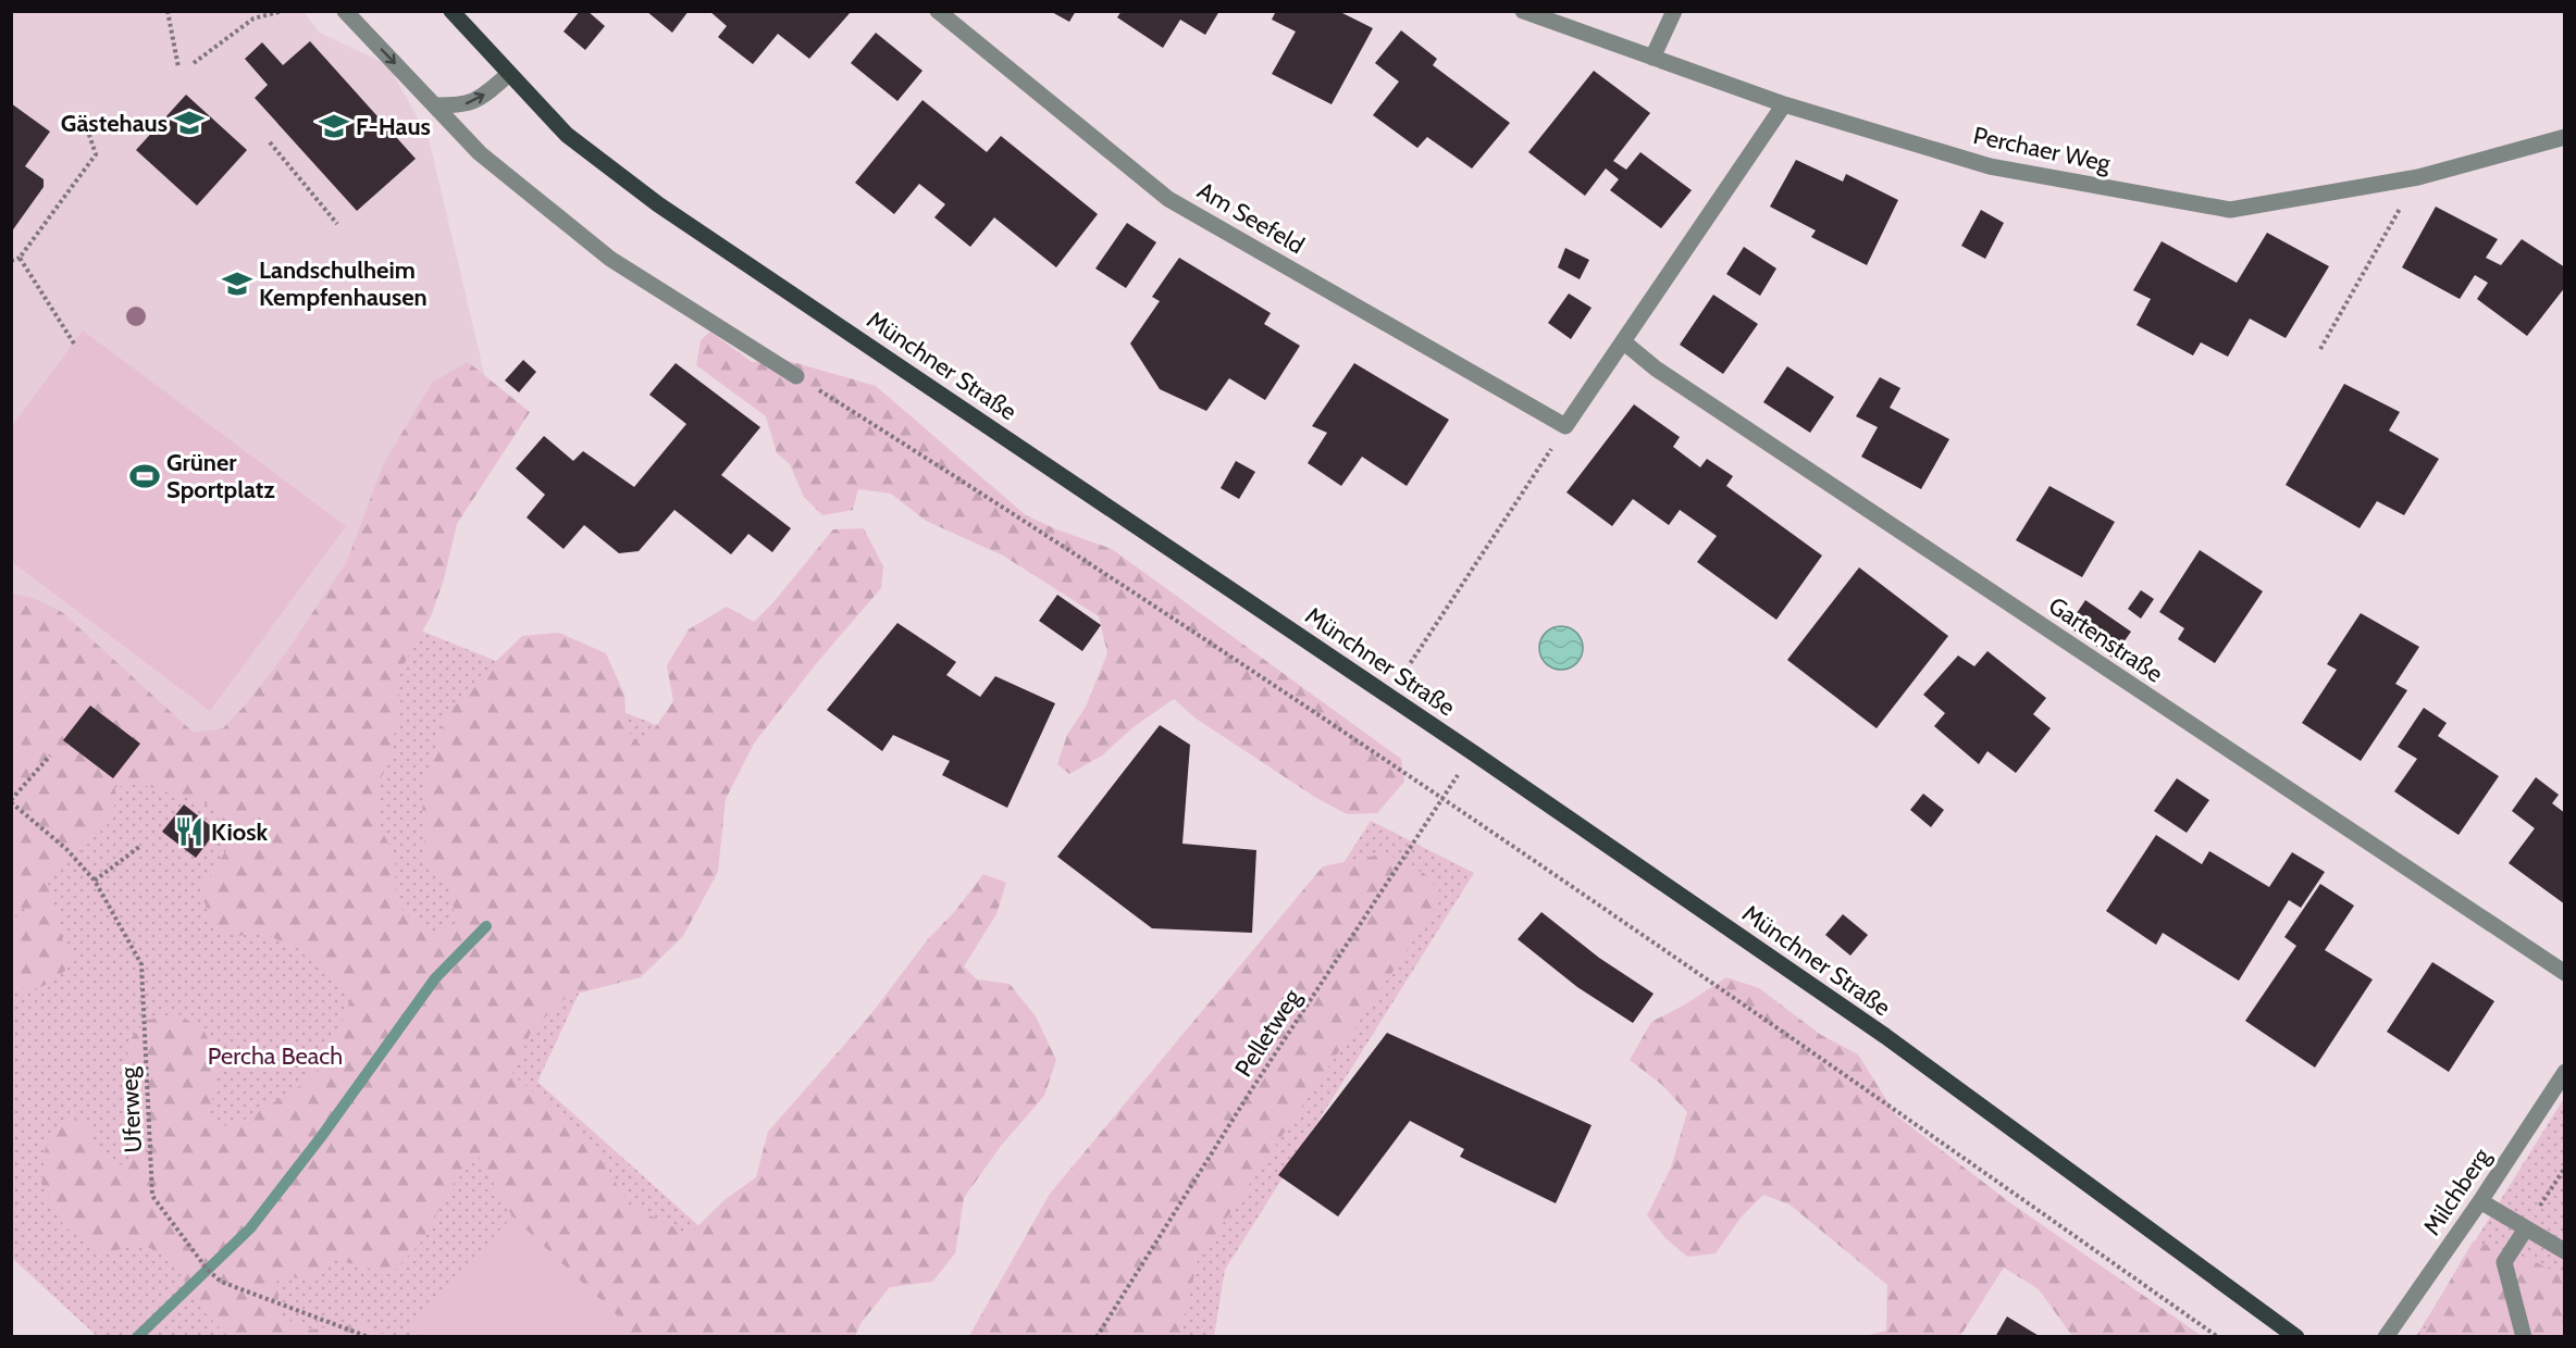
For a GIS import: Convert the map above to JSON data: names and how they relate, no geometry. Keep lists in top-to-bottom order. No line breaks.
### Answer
{"streets":{"main road":["Münchner Straße"],"street":["Perchaer Weg","Am Seefeld","Gartenstraße","Milchberg"],"path":["Pelletweg","Uferweg"]},"crossings":[["Münchner Straße","Pelletweg"]],"parks":["Percha Beach"],"places":{"school or university":["Gästehaus","F-Haus","Landschulheim Kempfenhausen"],"sports":["Grüner Sportplatz"],"restaurant":["Kiosk"]}}
